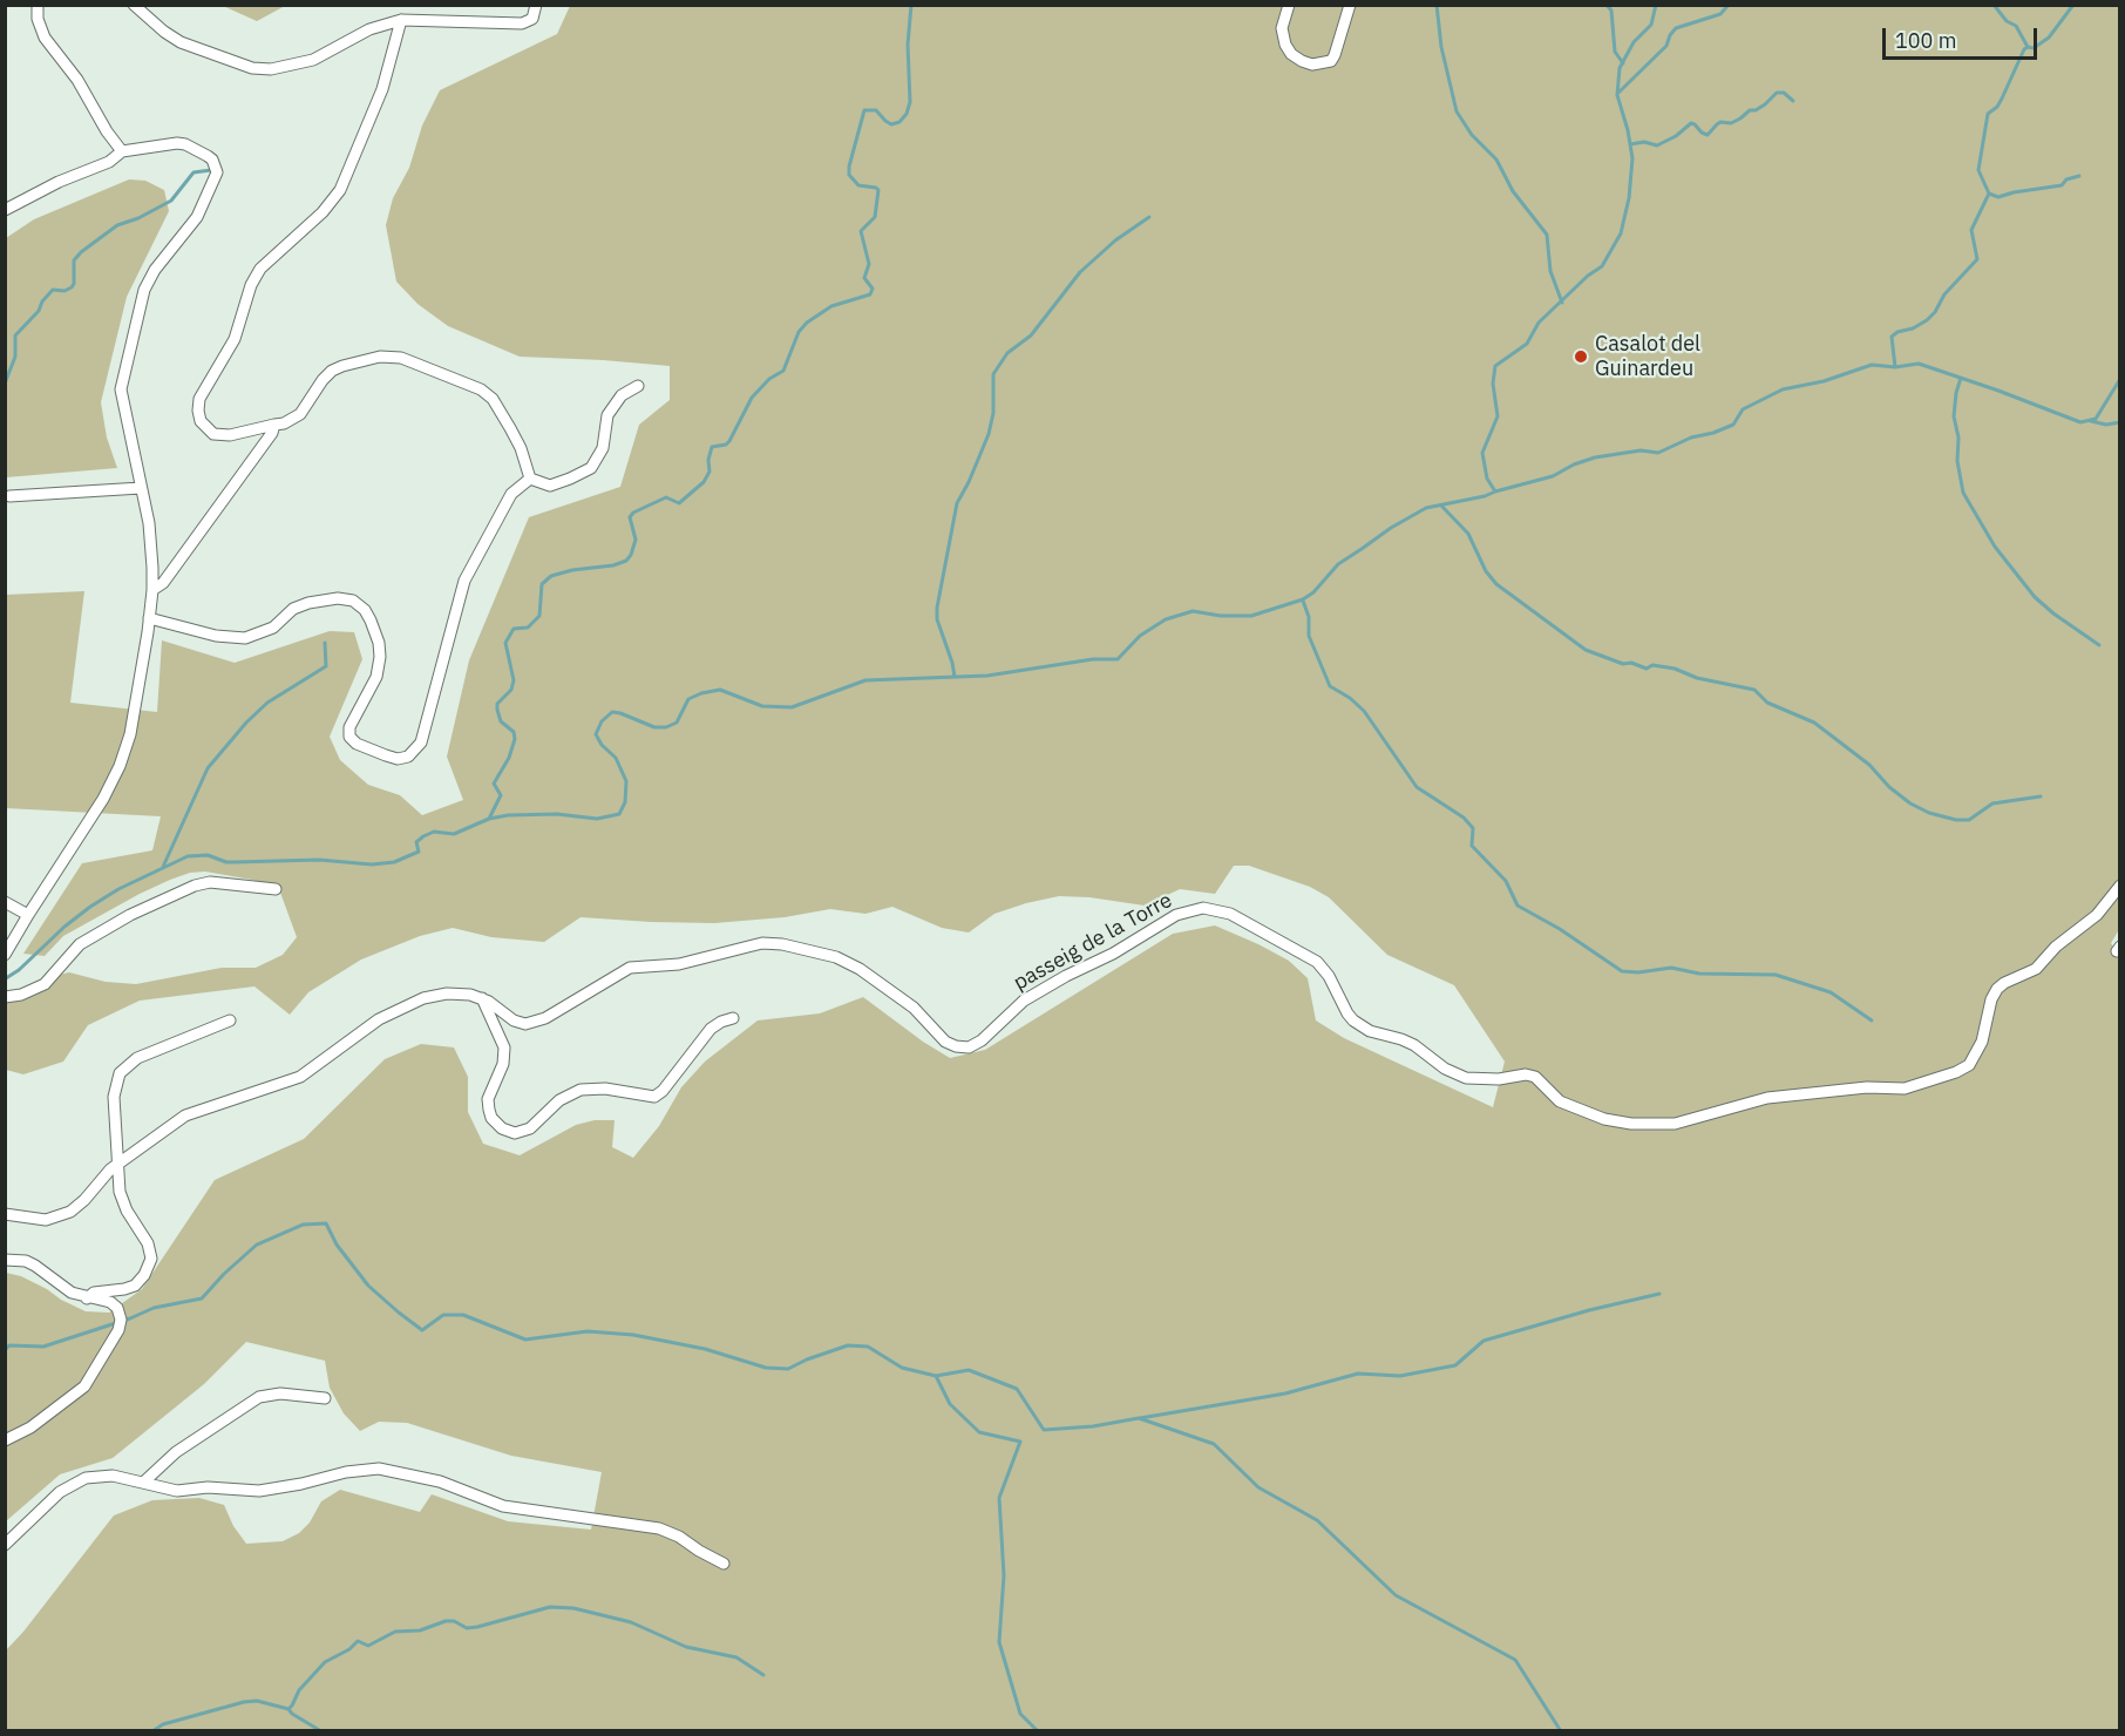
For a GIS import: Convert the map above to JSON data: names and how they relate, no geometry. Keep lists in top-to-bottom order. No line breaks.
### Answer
{"streets":{"street":["passeig de la Torre"]},"places":["Casalot del Guinardeu"],"scale_bar":"100 m"}
